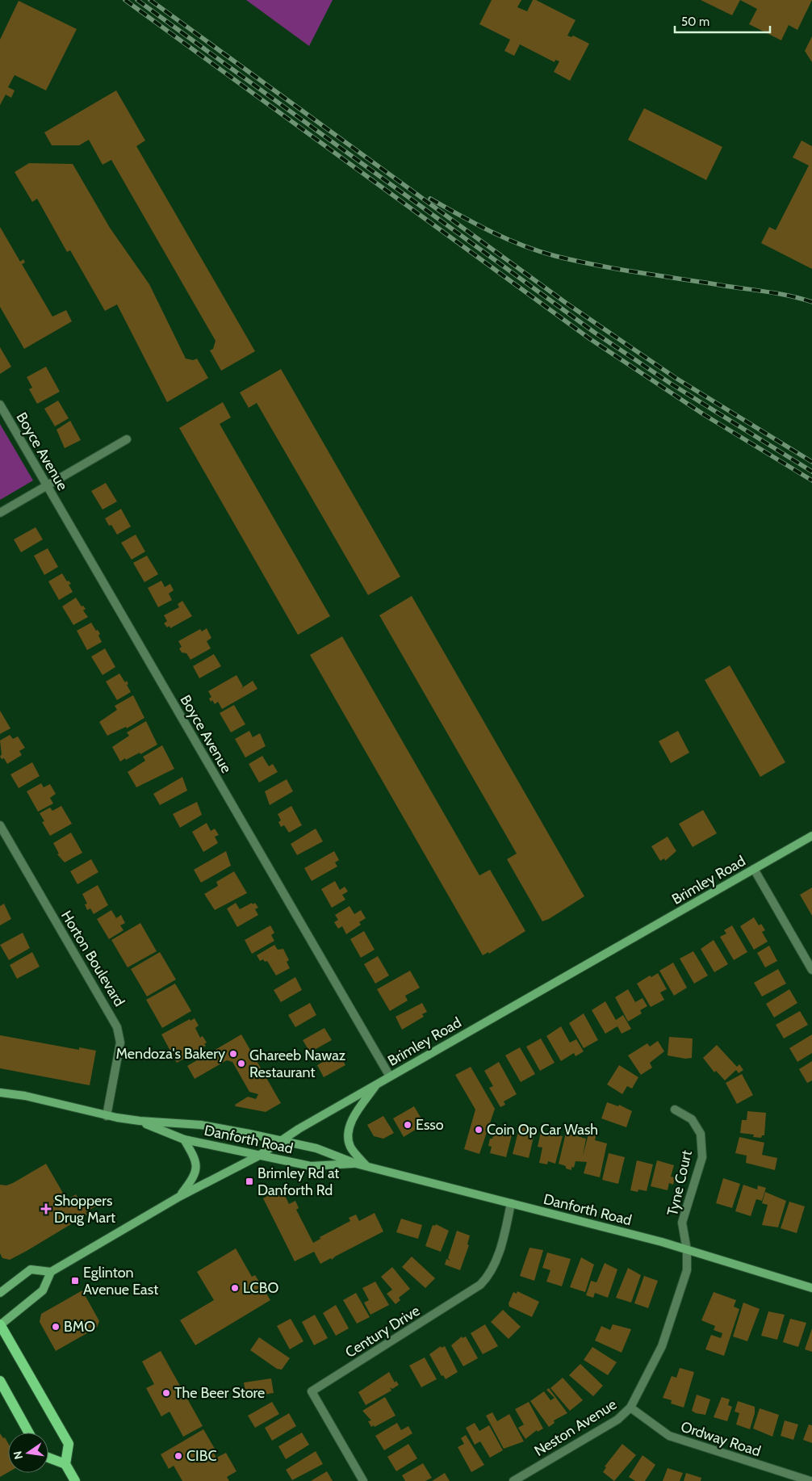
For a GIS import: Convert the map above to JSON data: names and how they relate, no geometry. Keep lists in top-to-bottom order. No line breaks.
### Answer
{"streets":{"main road":["Brimley Road","Danforth Road"],"street":["Boyce Avenue","Horton Boulevard","Tyne Court","Century Drive","Neston Avenue","Ordway Road"]},"crossings":[["Boyce Avenue","Brimley Road"],["Brimley Road","Danforth Road"],["Horton Boulevard","Danforth Road"],["Danforth Road","Tyne Court"],["Danforth Road","Century Drive"],["Danforth Road","Neston Avenue"],["Tyne Court","Neston Avenue"],["Neston Avenue","Ordway Road"]],"places":{"other":["Mendoza's Bakery","Ghareeb Nawaz Restaurant","Esso","Coin Op Car Wash","LCBO","BMO","The Beer Store","CIBC"],"transit":["Brimley Rd at Danforth Rd","Eglinton Avenue East"],"health":["Shoppers Drug Mart"]},"scale_bar":"50 m","north":"left"}
